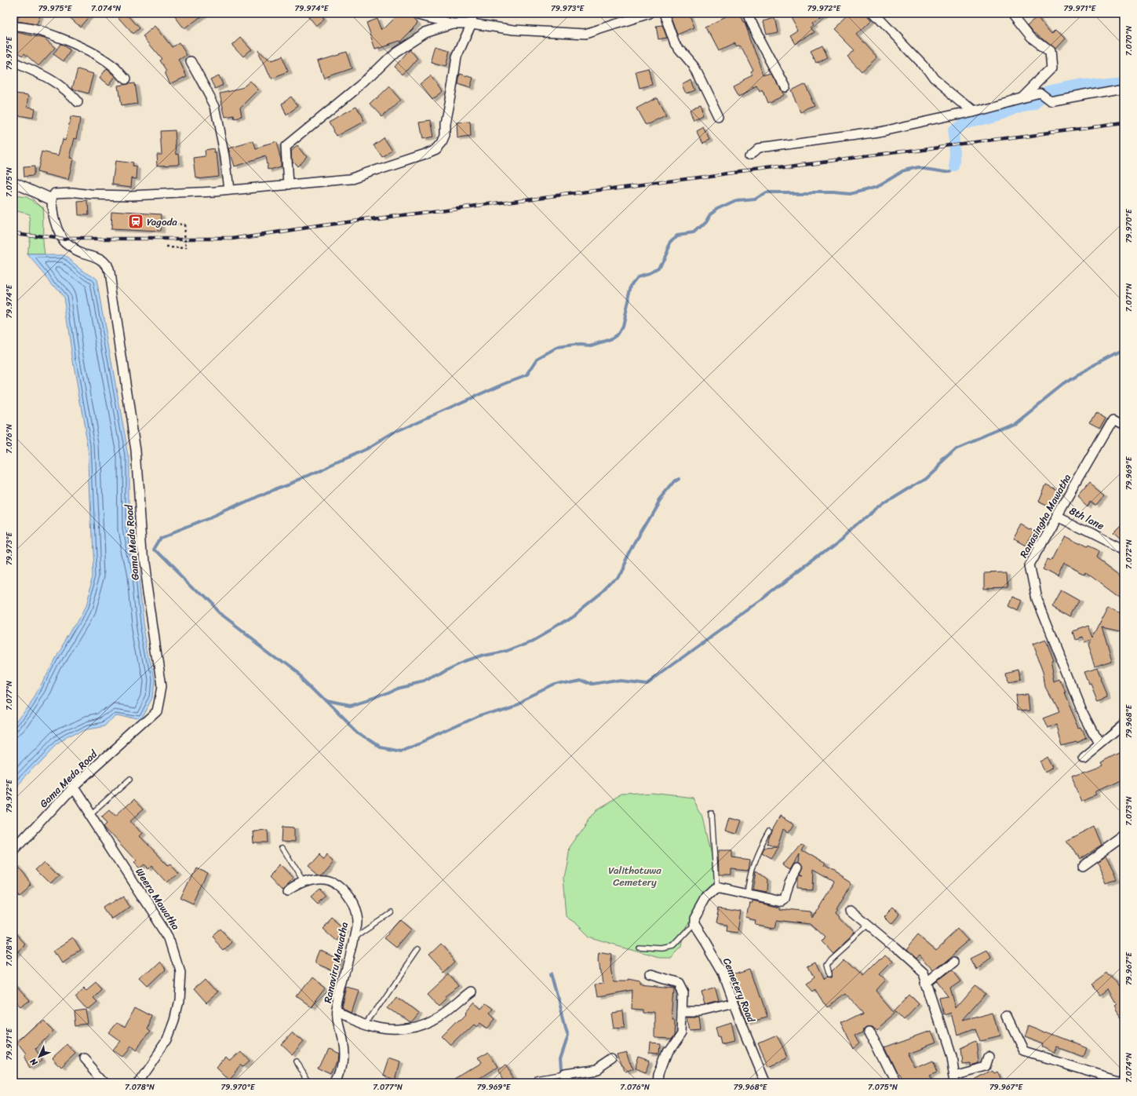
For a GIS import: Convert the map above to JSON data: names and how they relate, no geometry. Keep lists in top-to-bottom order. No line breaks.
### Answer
{"streets":{"street":["Ranasingha Mawatha","8th lane","Gama Meda Road","Weera Mawatha","Ranaviru Mawatha","Cemetery Road"]},"crossings":[["Ranasingha Mawatha","8th lane"],["Gama Meda Road","Weera Mawatha"]],"parks":["Valithotuwa Cemetery"],"places":{"station":["Yagoda"]},"north":"bottom left","coordinates":["79.975°E","7.074°N","79.974°E","79.973°E","79.972°E","79.971°E","7.070°N","7.075°N","79.970°E","7.071°N","7.076°N","79.969°E","7.072°N","7.077°N","79.968°E","7.073°N","7.078°N","79.967°E"]}
